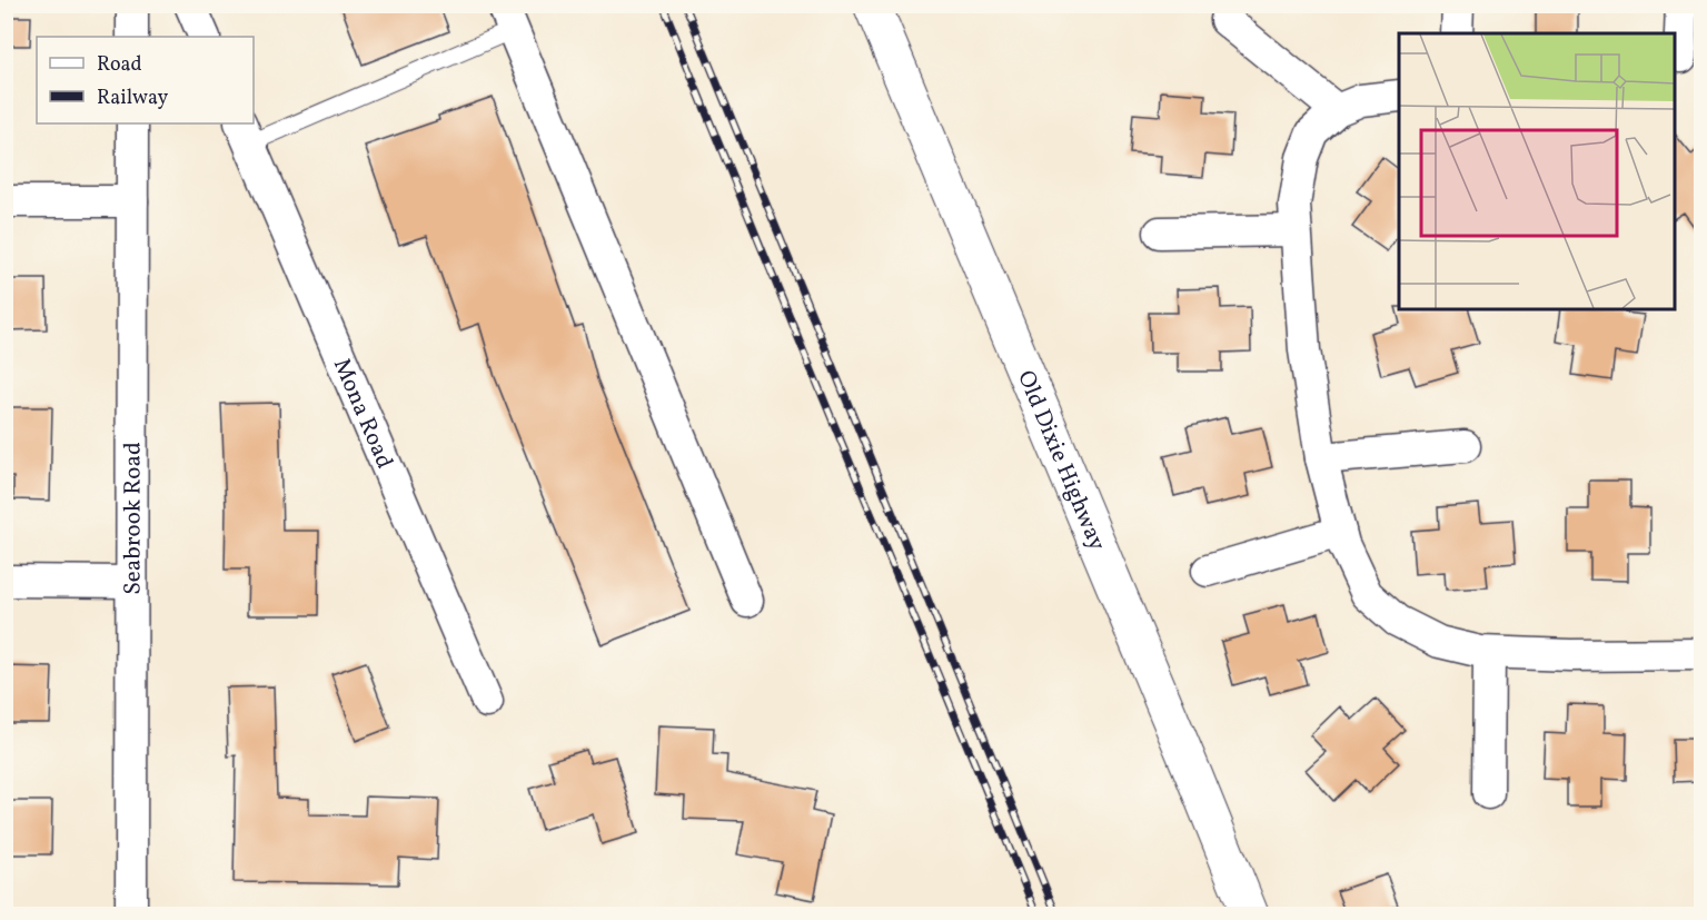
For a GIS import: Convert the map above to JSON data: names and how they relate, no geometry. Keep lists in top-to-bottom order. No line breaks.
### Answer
{"streets":{"street":["Mona Road","Old Dixie Highway","Seabrook Road"]},"legend":["Road","Railway"]}
